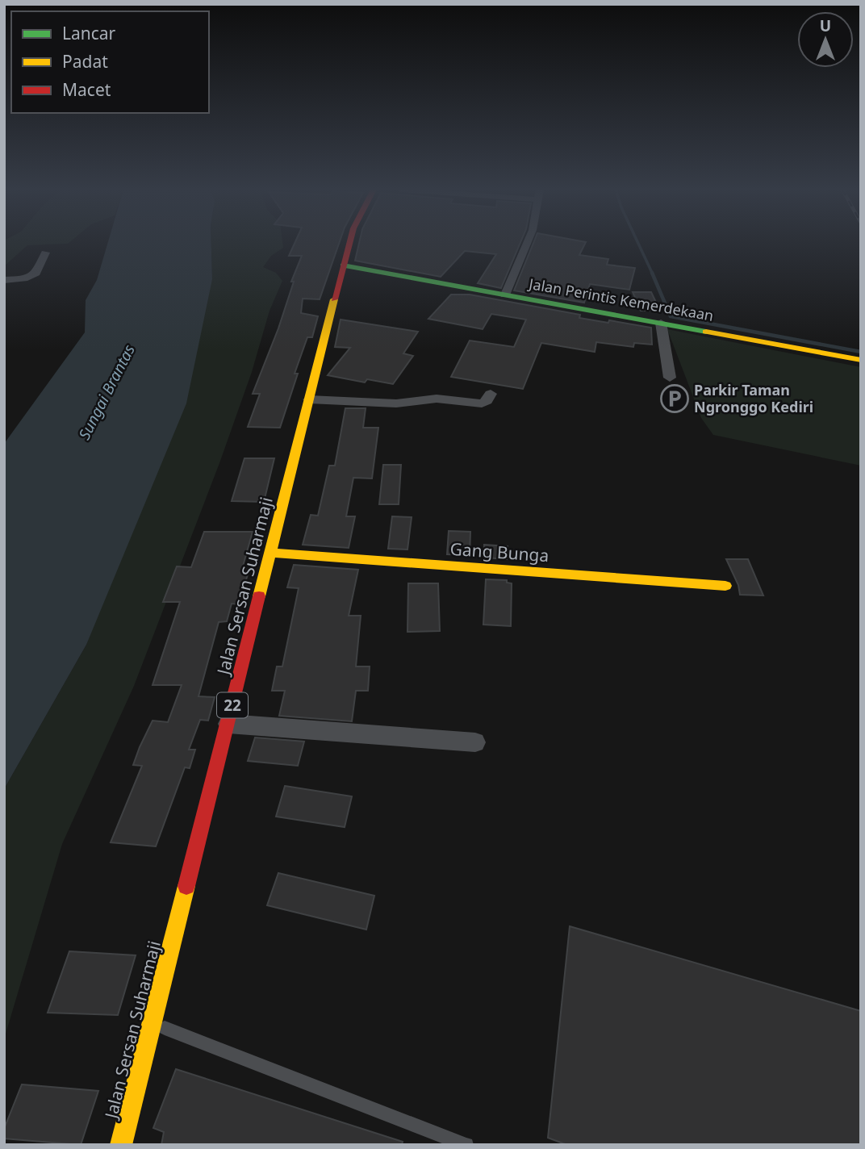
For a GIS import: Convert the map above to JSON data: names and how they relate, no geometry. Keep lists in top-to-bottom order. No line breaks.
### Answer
{"streets":{"main road":["Jalan Perintis Kemerdekaan","Gang Bunga","Jalan Sersan Suharmaji","22"]},"crossings":[["Jalan Perintis Kemerdekaan","Jalan Sersan Suharmaji"],["Jalan Perintis Kemerdekaan","22"],["Gang Bunga","Jalan Sersan Suharmaji"],["Jalan Sersan Suharmaji","22"]],"water":["Sungai Brantas"],"places":{"parking":["Parkir Taman Ngronggo Kediri"]},"legend":["Lancar","Padat","Macet"],"north":"top"}
